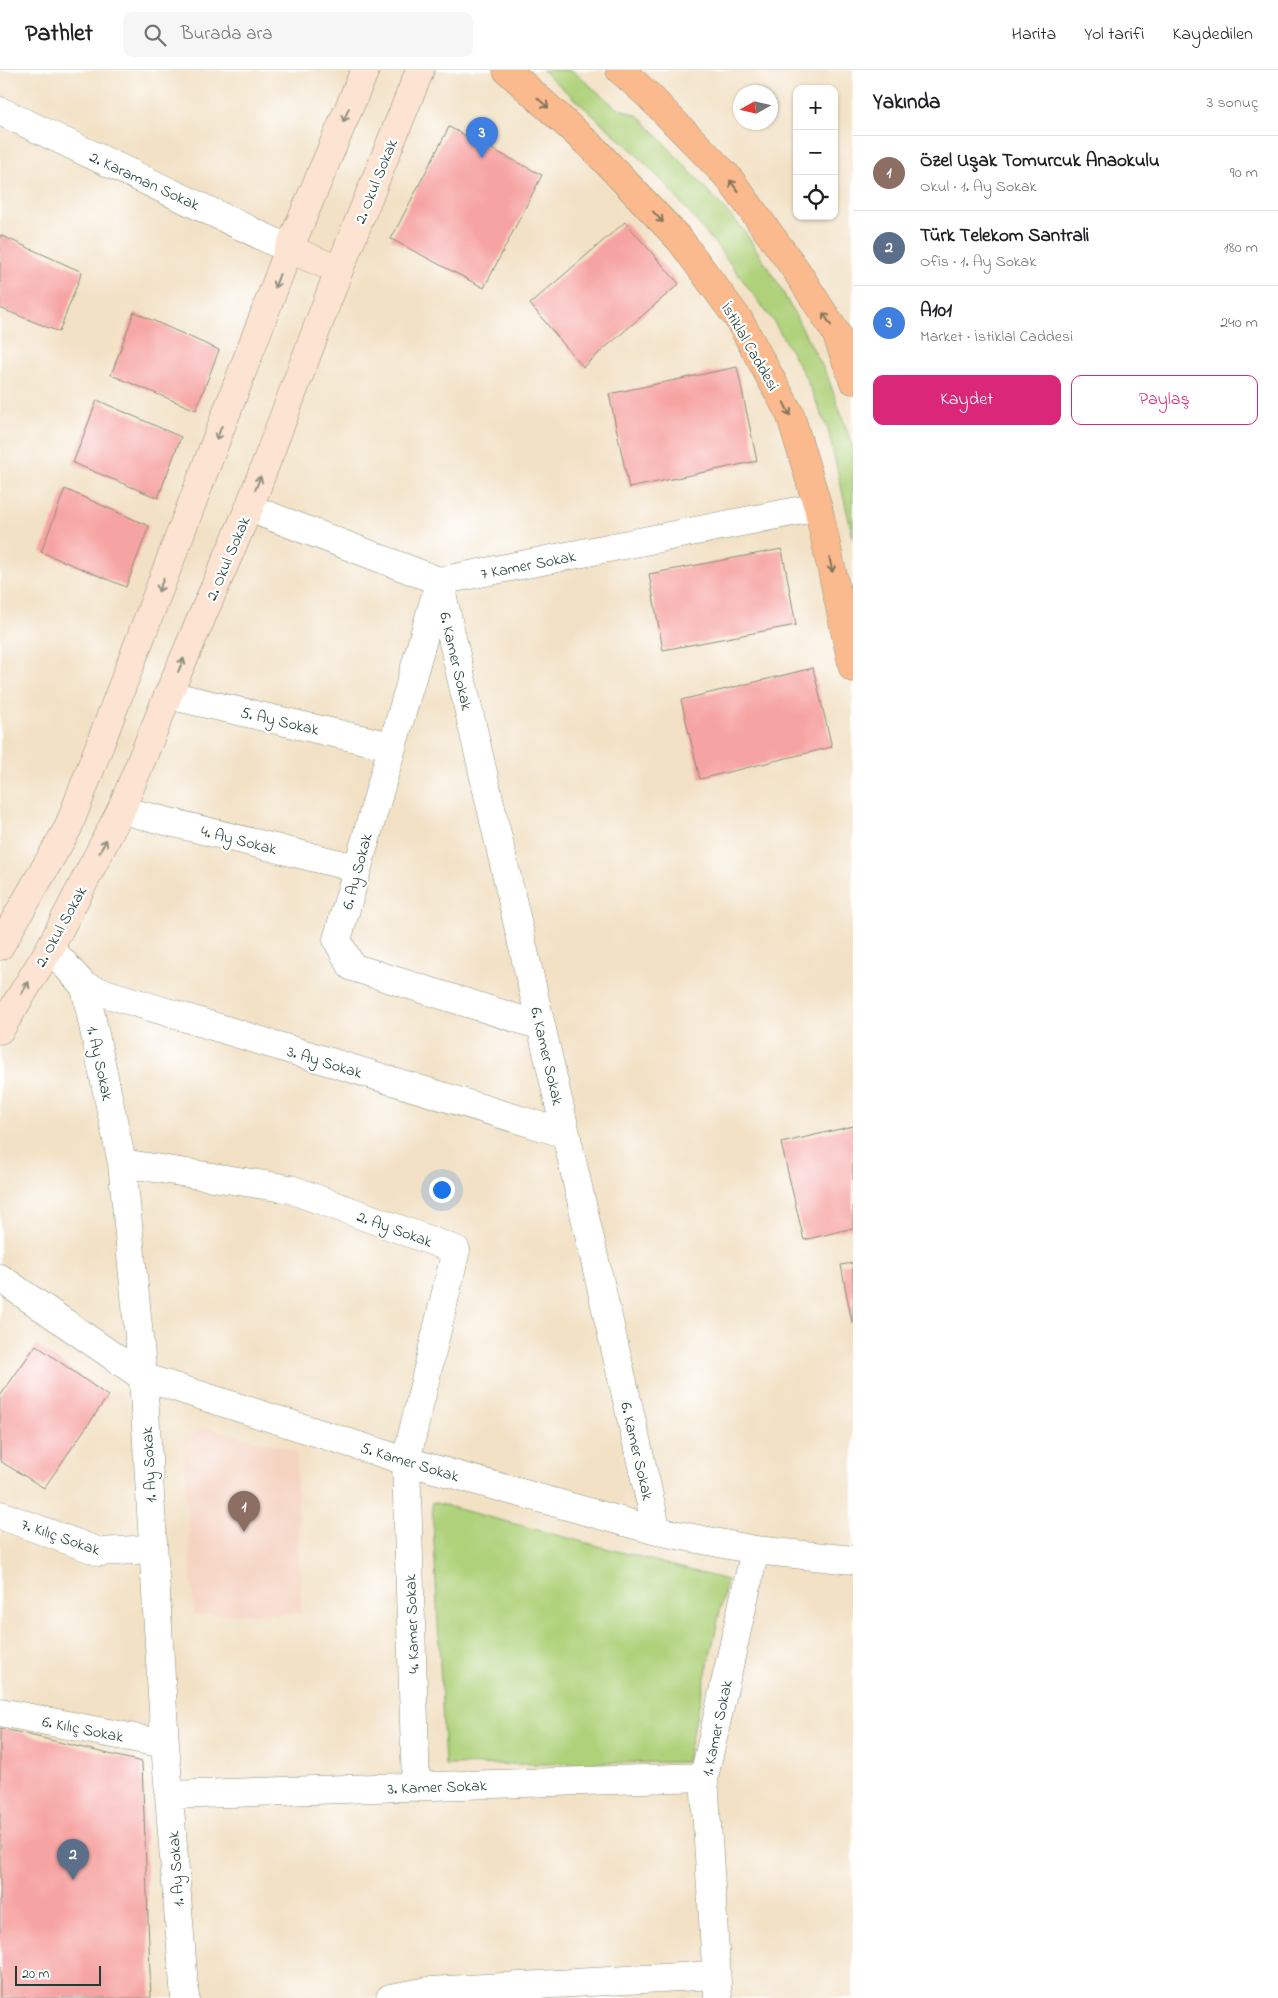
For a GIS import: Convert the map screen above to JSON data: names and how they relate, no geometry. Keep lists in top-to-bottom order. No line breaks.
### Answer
{"streets":{"main road":["İstiklal Caddesi"],"street":["2. Karaman Sokak","2. Okul Sokak","7 Kamer Sokak","6. Kamer Sokak","5. Ay Sokak","4. Ay Sokak","6. Ay Sokak","3. Ay Sokak","1. Ay Sokak","2. Ay Sokak","5. Kamer Sokak","7. Kılıç Sokak","4. Kamer Sokak","6. Kılıç Sokak","1. Kamer Sokak","3. Kamer Sokak"]},"crossings":[["2. Okul Sokak","5. Ay Sokak"],["2. Okul Sokak","4. Ay Sokak"],["İstiklal Caddesi","7 Kamer Sokak"],["7 Kamer Sokak","6. Kamer Sokak"],["7 Kamer Sokak","6. Ay Sokak"],["6. Kamer Sokak","6. Ay Sokak"],["6. Kamer Sokak","3. Ay Sokak"],["6. Kamer Sokak","5. Kamer Sokak"],["5. Ay Sokak","6. Ay Sokak"],["4. Ay Sokak","6. Ay Sokak"],["3. Ay Sokak","1. Ay Sokak"],["1. Ay Sokak","2. Ay Sokak"],["1. Ay Sokak","5. Kamer Sokak"],["1. Ay Sokak","7. Kılıç Sokak"],["1. Ay Sokak","6. Kılıç Sokak"],["1. Ay Sokak","3. Kamer Sokak"],["2. Ay Sokak","5. Kamer Sokak"],["2. Ay Sokak","4. Kamer Sokak"],["5. Kamer Sokak","4. Kamer Sokak"],["5. Kamer Sokak","1. Kamer Sokak"],["4. Kamer Sokak","3. Kamer Sokak"],["1. Kamer Sokak","3. Kamer Sokak"]],"scale_bar":"20 m","north":"left","page":{"header":"Pathlet","search":"Burada ara","nav":["Harita","Yol tarifi","Kaydedilen"],"heading":["Yakında","3 sonuç"],"map_buttons":["+","−"],"pins":["3","1","2"],"list":[{"mark":"1","name":"Özel Uşak Tomurcuk Anaokulu","note":"Okul · 1. Ay Sokak","value":"90 m"},{"mark":"2","name":"Türk Telekom Santrali","note":"Ofis · 1. Ay Sokak","value":"180 m"},{"mark":"3","name":"A101","note":"Market · İstiklal Caddesi","value":"240 m"}],"buttons":["Kaydet","Paylaş"],"scale":"20 m"}}
